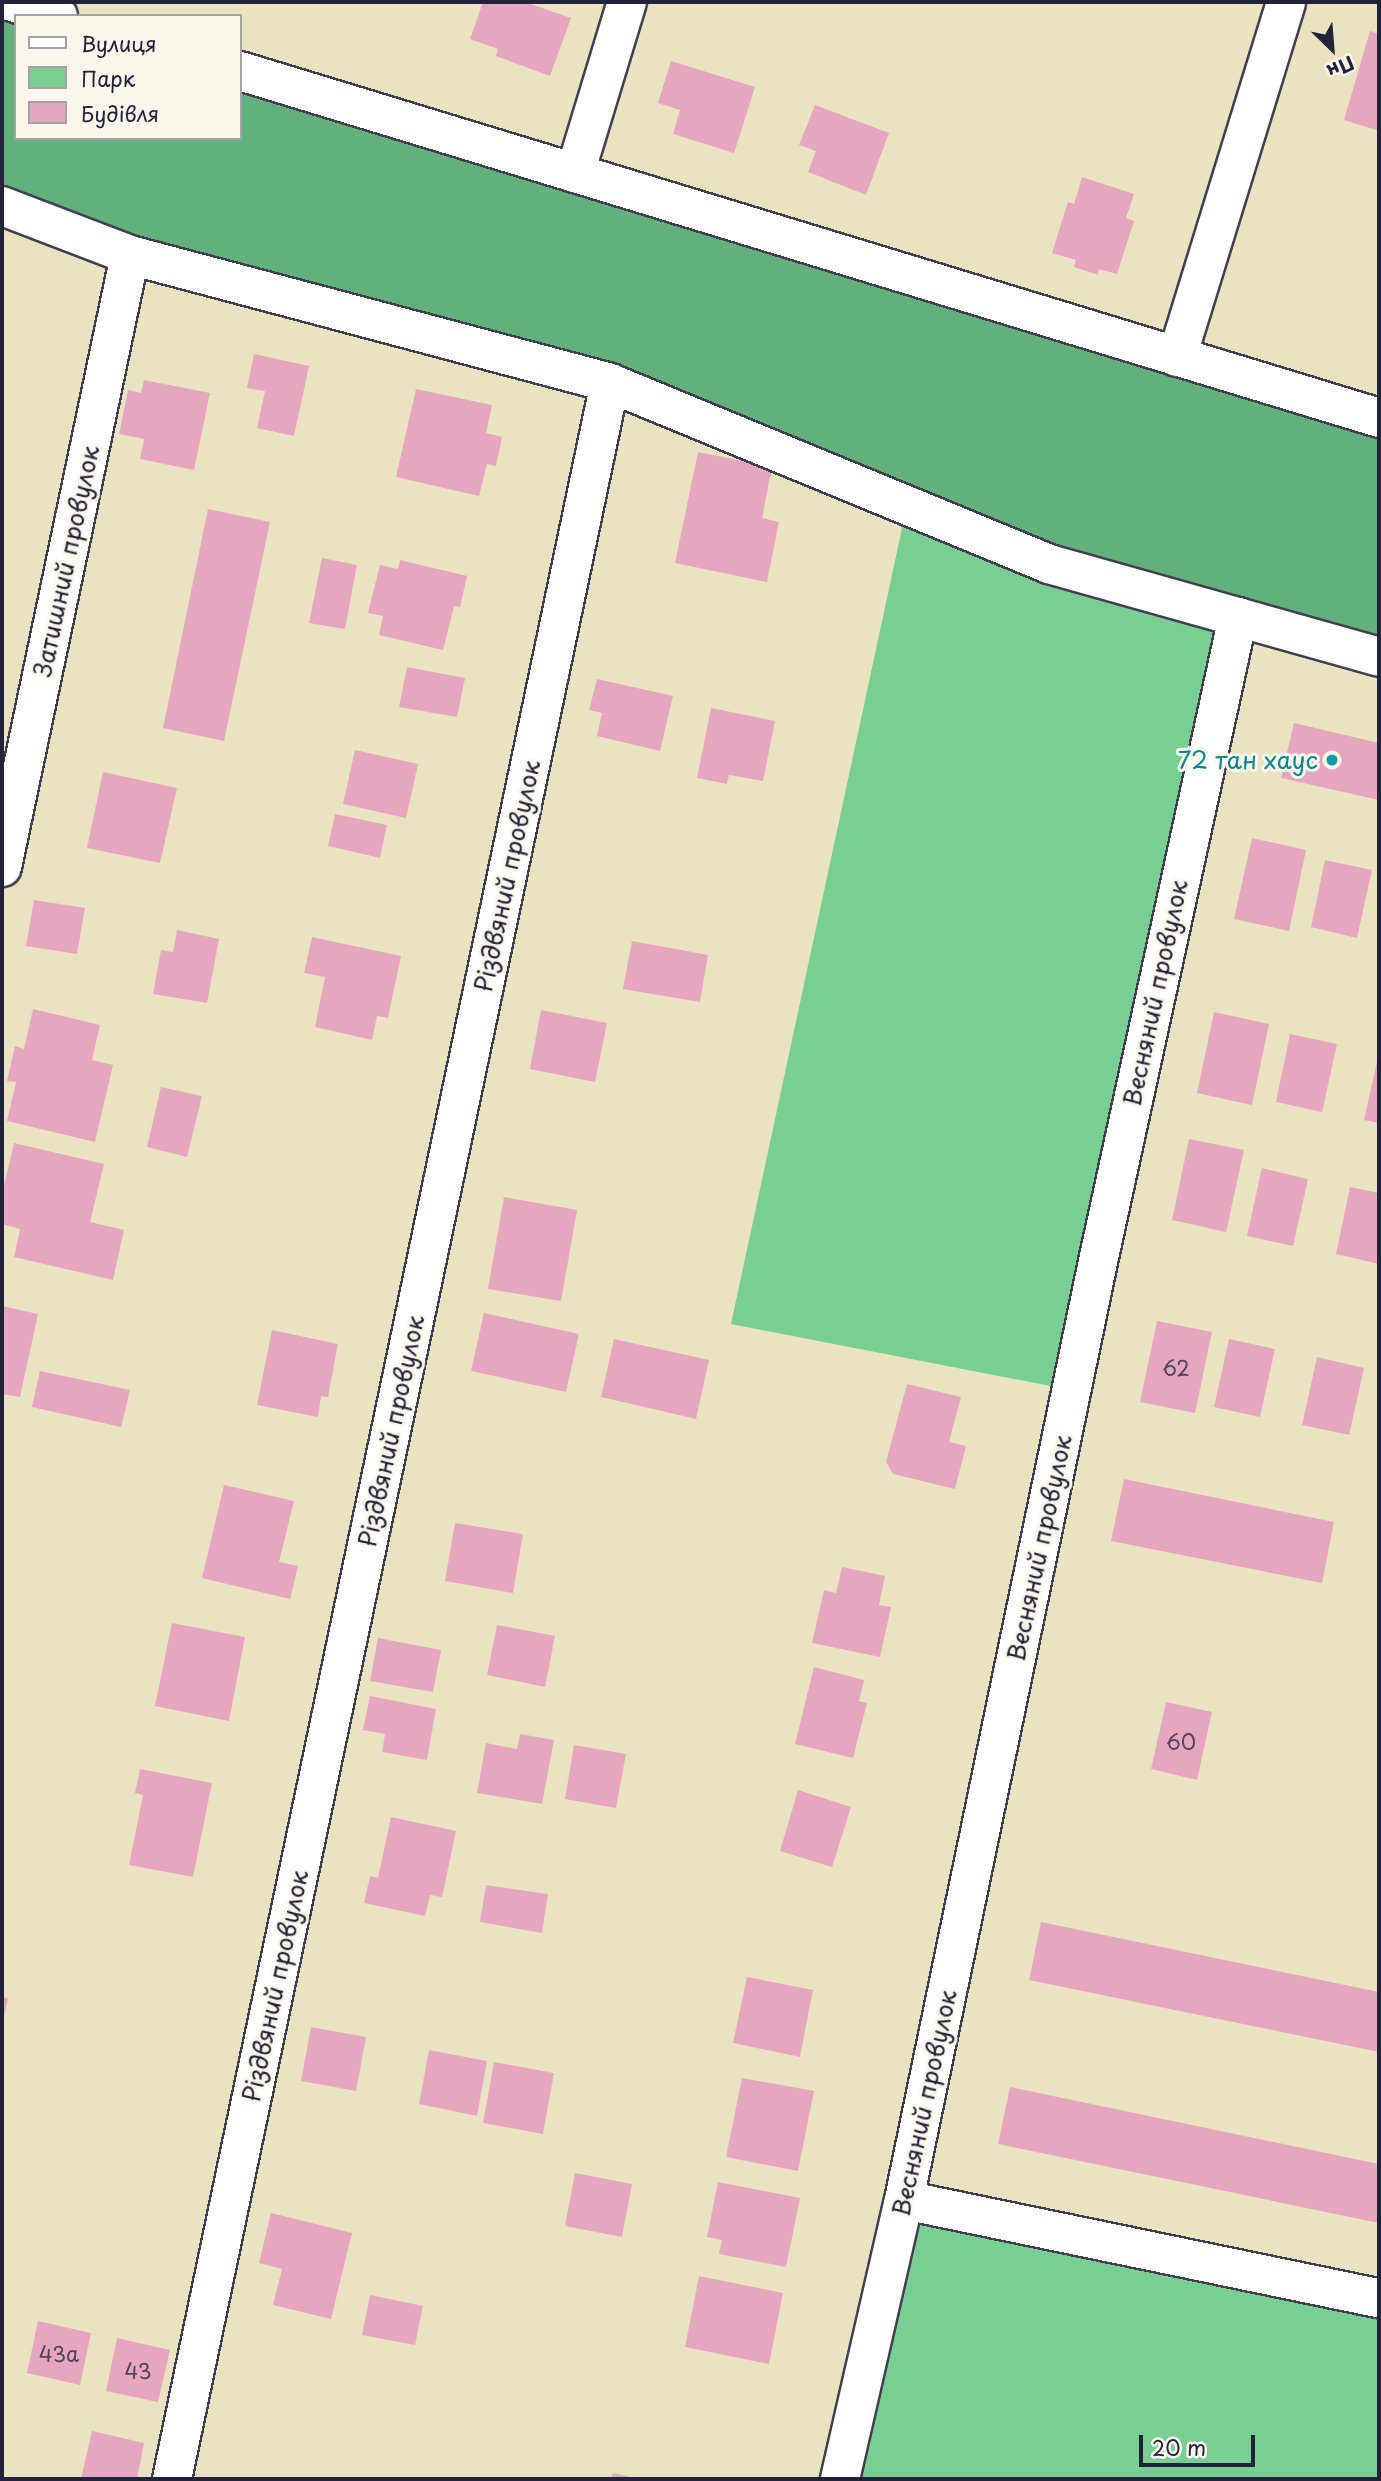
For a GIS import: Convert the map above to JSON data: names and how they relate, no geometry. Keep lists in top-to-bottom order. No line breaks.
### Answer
{"streets":{"street":["Затишний провулок","Різдвяний провулок","Весняний провулок"]},"places":["72 тан хаус"],"house_numbers":["62","60","43а","43"],"legend":["Вулиця","Парк","Будівля"],"scale_bar":"20 m","north":"bottom right"}
